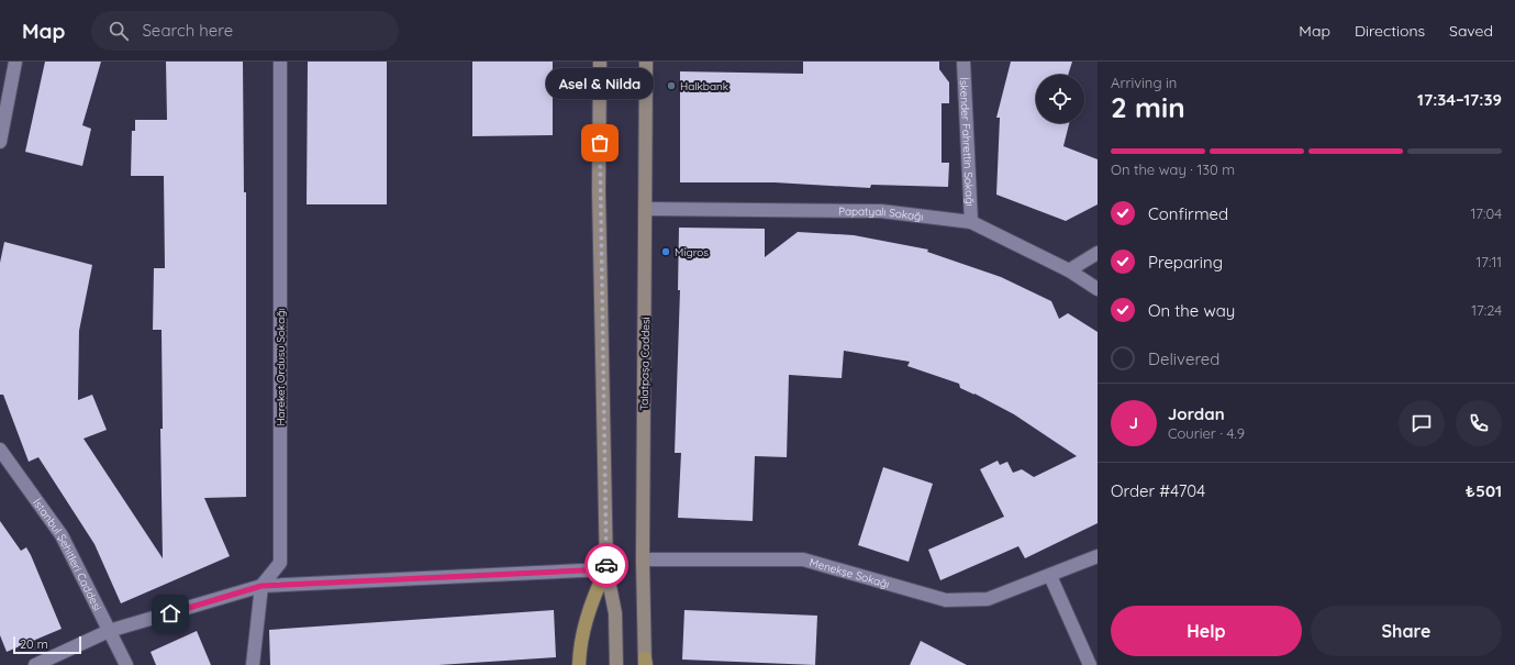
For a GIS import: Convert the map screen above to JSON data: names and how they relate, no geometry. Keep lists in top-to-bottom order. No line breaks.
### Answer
{"streets":{"main road":["Talatpaşa Caddesi"],"street":["İskender Fahrettin Sokağı","Papatyalı Sokağı","Hareket Ordusu Sokağı","İstanbul Şehitleri Caddesi","Menekşe Sokağı"]},"crossings":[["İskender Fahrettin Sokağı","Papatyalı Sokağı"],["Papatyalı Sokağı","Talatpaşa Caddesi"],["Talatpaşa Caddesi","Menekşe Sokağı"]],"places":["Halkbank","Asel & Nilda","Migros"],"scale_bar":"20 m","page":{"header":"Map","search":"Search here","nav":["Map","Directions","Saved"],"heading":["2 min","Arriving in","17:34–17:39"],"panel":["Jordan","Courier · 4.9","Order #4704","₺501"],"bubble":"Asel & Nilda","bar":"On the way · 130 m","list":[["Confirmed","17:04"],["Preparing","17:11"],["On the way","17:24"],"Delivered"],"round":"J","buttons":["Help","Share"],"scale":"20 m"}}
